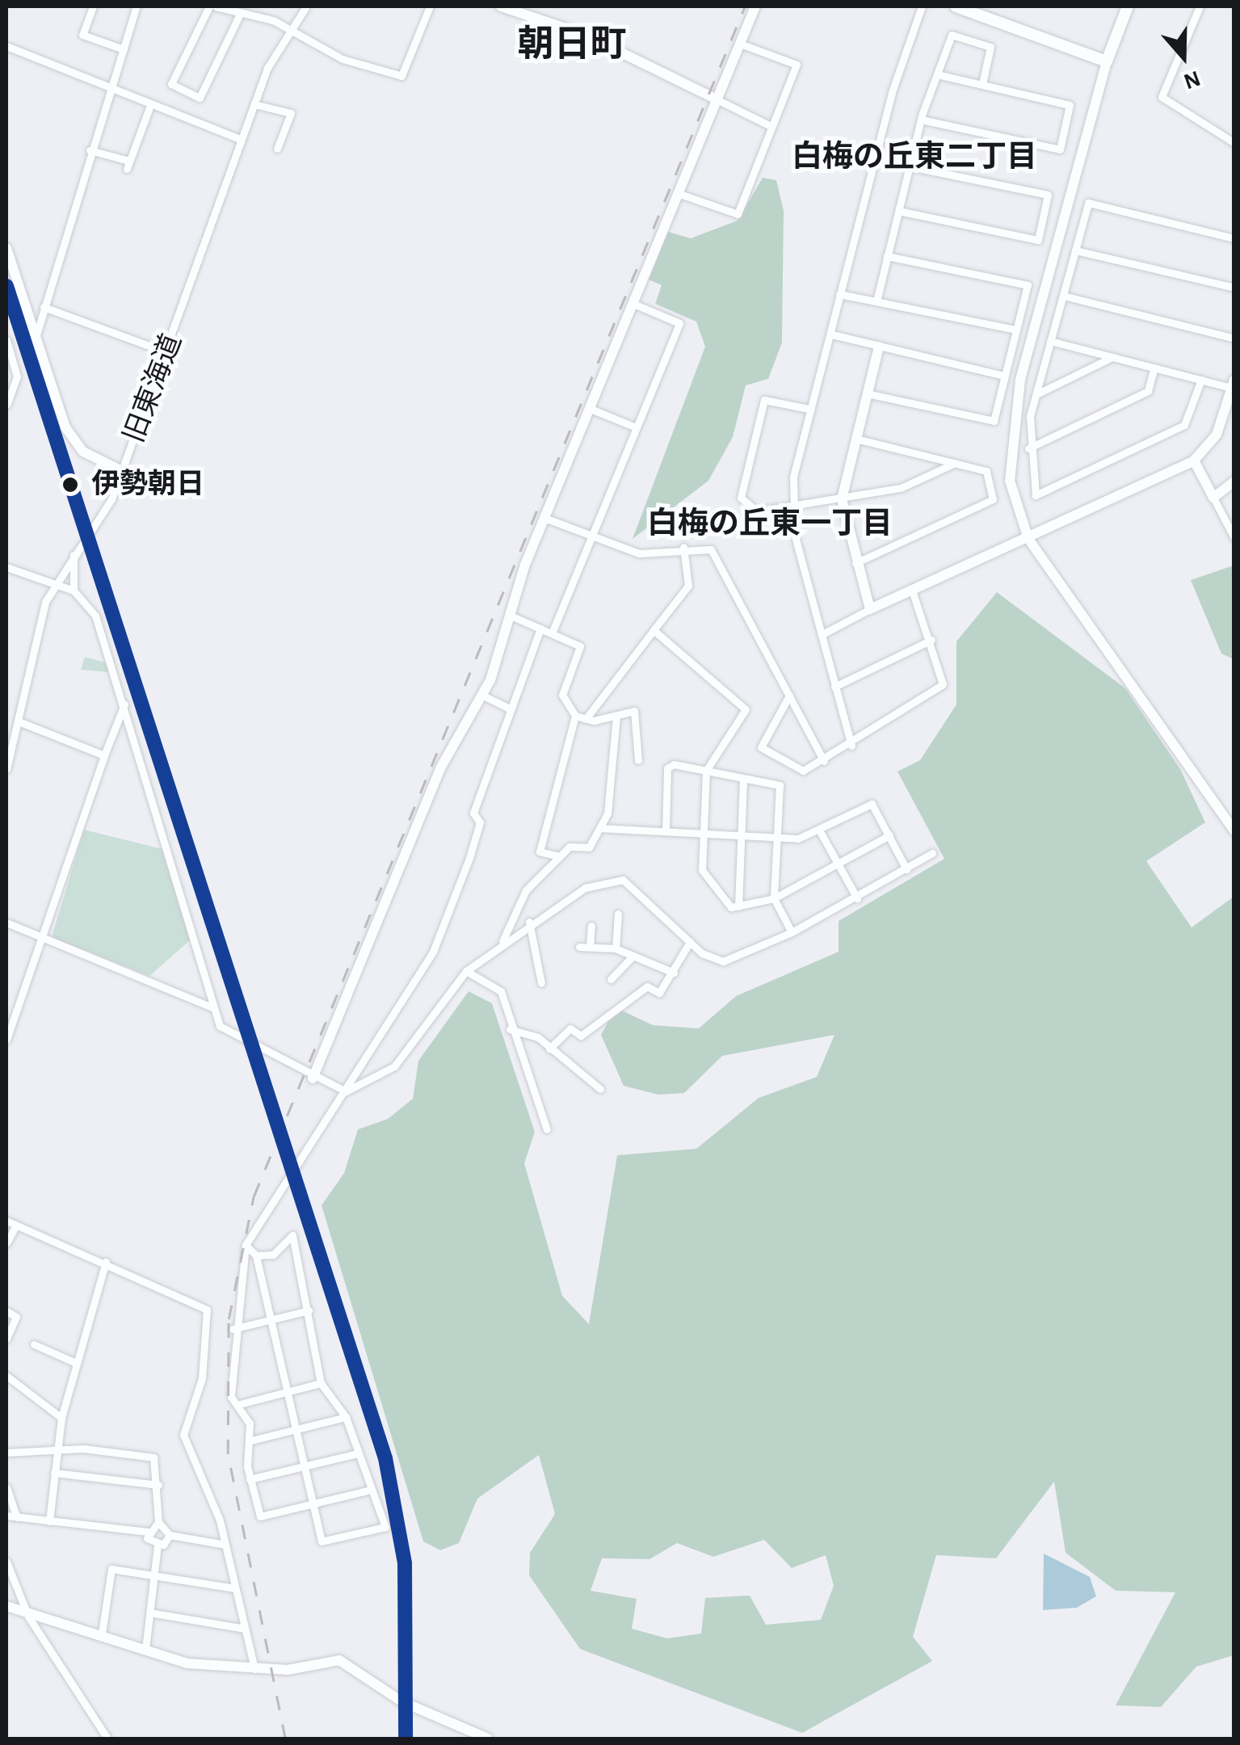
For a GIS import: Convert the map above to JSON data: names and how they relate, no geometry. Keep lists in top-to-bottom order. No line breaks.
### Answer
{"streets":{"street":["旧東海道"]},"districts":["朝日町","白梅の丘東二丁目","白梅の丘東一丁目"],"places":["伊勢朝日"],"north":"bottom"}
